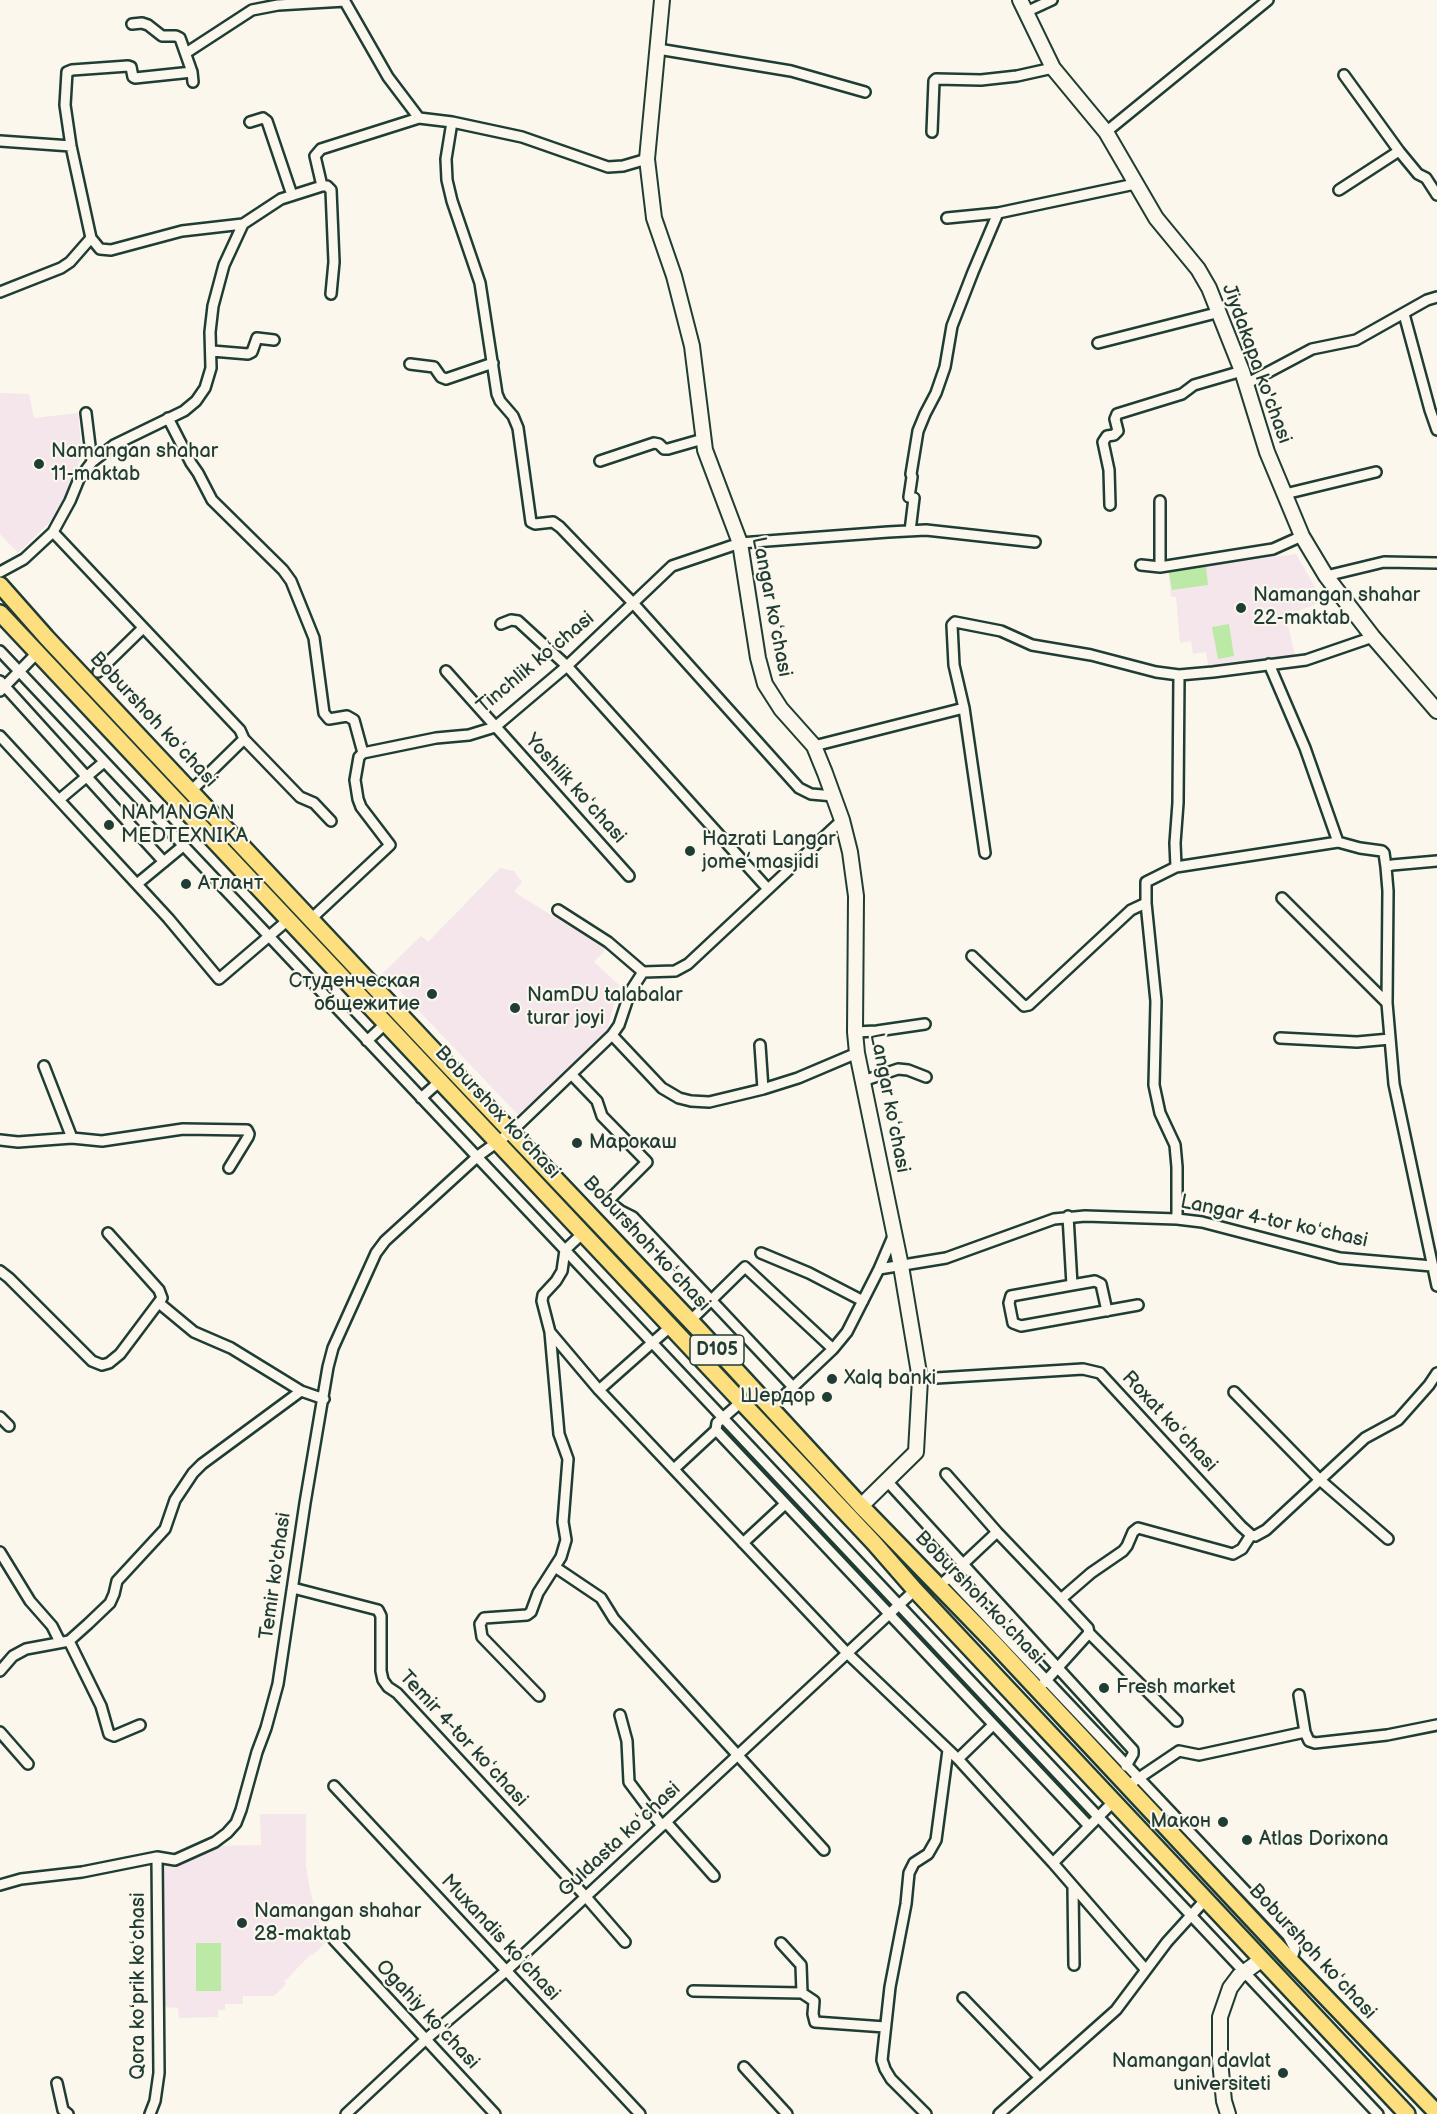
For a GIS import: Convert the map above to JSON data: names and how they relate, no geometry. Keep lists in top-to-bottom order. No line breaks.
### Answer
{"streets":{"main road":["Boburshoh koʻchasi","Boburshox ko'chasi","D105"],"street":["Jiydakapa ko'chasi","Langar koʻchasi","Tinchlik koʻchasi","Yoshlik koʻchasi","Langar 4-tor koʻchasi","Roxat koʻchasi","Temir ko'chasi","Temir 4-tor koʻchasi","Guldasta koʻchasi","Muxandis koʻchasi","Qora koʻprik koʻchasi","Ogahiy koʻchasi"]},"crossings":[["Langar koʻchasi","Tinchlik koʻchasi"],["Langar koʻchasi","Boburshoh koʻchasi"],["Langar koʻchasi","Langar 4-tor koʻchasi"],["Langar koʻchasi","Roxat koʻchasi"],["Tinchlik koʻchasi","Yoshlik koʻchasi"],["Boburshoh koʻchasi","Temir ko'chasi"],["Boburshox ko'chasi","Temir ko'chasi"],["Boburshox ko'chasi","Guldasta koʻchasi"],["Temir ko'chasi","Temir 4-tor koʻchasi"],["Temir ko'chasi","Qora koʻprik koʻchasi"],["Temir 4-tor koʻchasi","Guldasta koʻchasi"],["Guldasta koʻchasi","Muxandis koʻchasi"],["Guldasta koʻchasi","Ogahiy koʻchasi"]],"places":["Namangan shahar 11-maktab","Namangan shahar 22-maktab","NAMANGAN MEDTEXNIKA","Hazrati Langar jome’ masjidi","Атлант","Студенческая общежитие","NamDU talabalar turar joyi","Марокаш","Xalq banki","Шердор","Fresh market","Макон","Atlas Dorixona","Namangan shahar 28-maktab","Namangan davlat universiteti"]}
